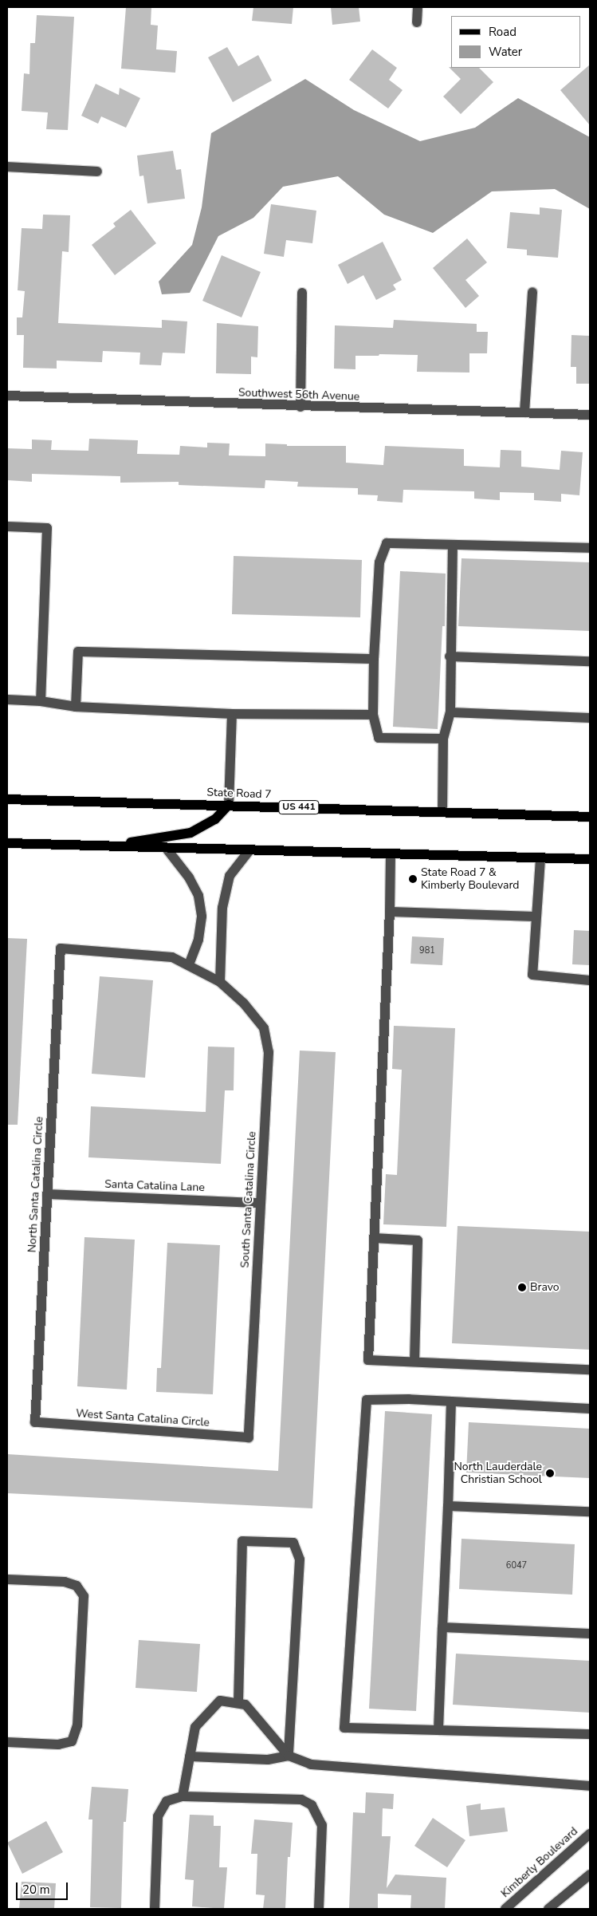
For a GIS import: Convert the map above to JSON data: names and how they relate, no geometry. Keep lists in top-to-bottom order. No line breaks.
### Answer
{"streets":{"main road":["State Road 7","US 441"],"street":["Southwest 56th Avenue","North Santa Catalina Circle","Santa Catalina Lane","South Santa Catalina Circle","West Santa Catalina Circle","Kimberly Boulevard"]},"crossings":[["North Santa Catalina Circle","Santa Catalina Lane"],["North Santa Catalina Circle","South Santa Catalina Circle"],["North Santa Catalina Circle","West Santa Catalina Circle"],["Santa Catalina Lane","South Santa Catalina Circle"],["South Santa Catalina Circle","West Santa Catalina Circle"]],"places":["State Road 7 & Kimberly Boulevard","Bravo","North Lauderdale Christian School"],"house_numbers":["981","6047"],"legend":["Road","Water"],"scale_bar":"20 m"}
